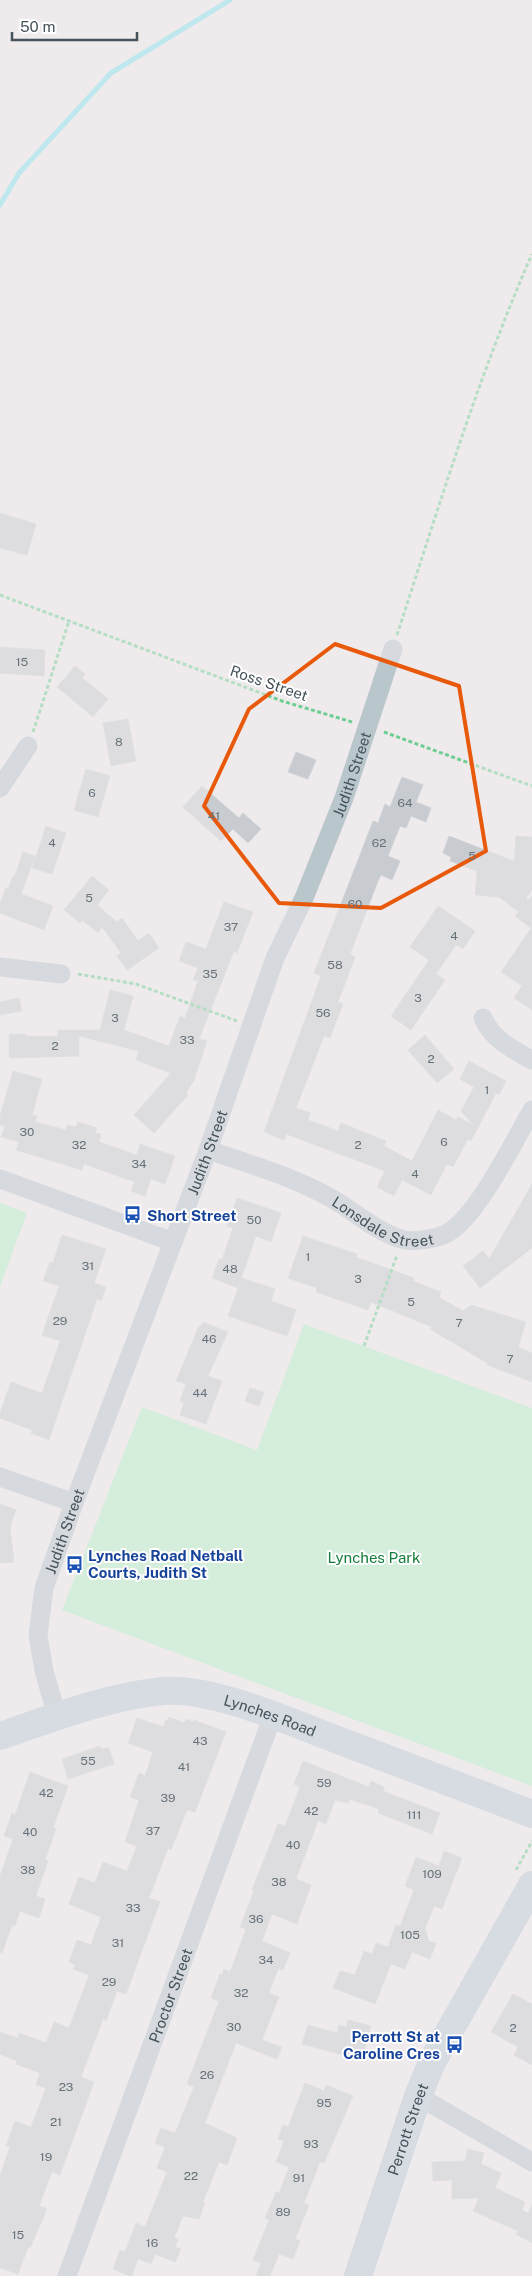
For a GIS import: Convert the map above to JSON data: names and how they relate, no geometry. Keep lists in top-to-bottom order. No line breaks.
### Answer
{"streets":{"street":["Judith Street","Lonsdale Street","Lynches Road","Proctor Street","Perrott Street"],"path":["Ross Street"]},"crossings":[["Ross Street","Judith Street"],["Judith Street","Lonsdale Street"],["Judith Street","Lynches Road"],["Lynches Road","Proctor Street"]],"parks":["Lynches Park"],"places":{"bus stop":["Short Street","Lynches Road Netball Courts, Judith St","Perrott St at Caroline Cres"]},"house_numbers":["15","8","6","64","41","4","62","5","5","60","37","4","58","35","3","56","3","33","2","2","1","30","6","32","2","34","4","50","1","31","48","3","5","29","7","46","7","44","43","55","41","59","42","39","42","111","37","40","40","38","109","38","33","36","105","31","34","29","32","30","2","26","23","95","21","93","19","22","91","89","15","16"],"scale_bar":"50 m"}
